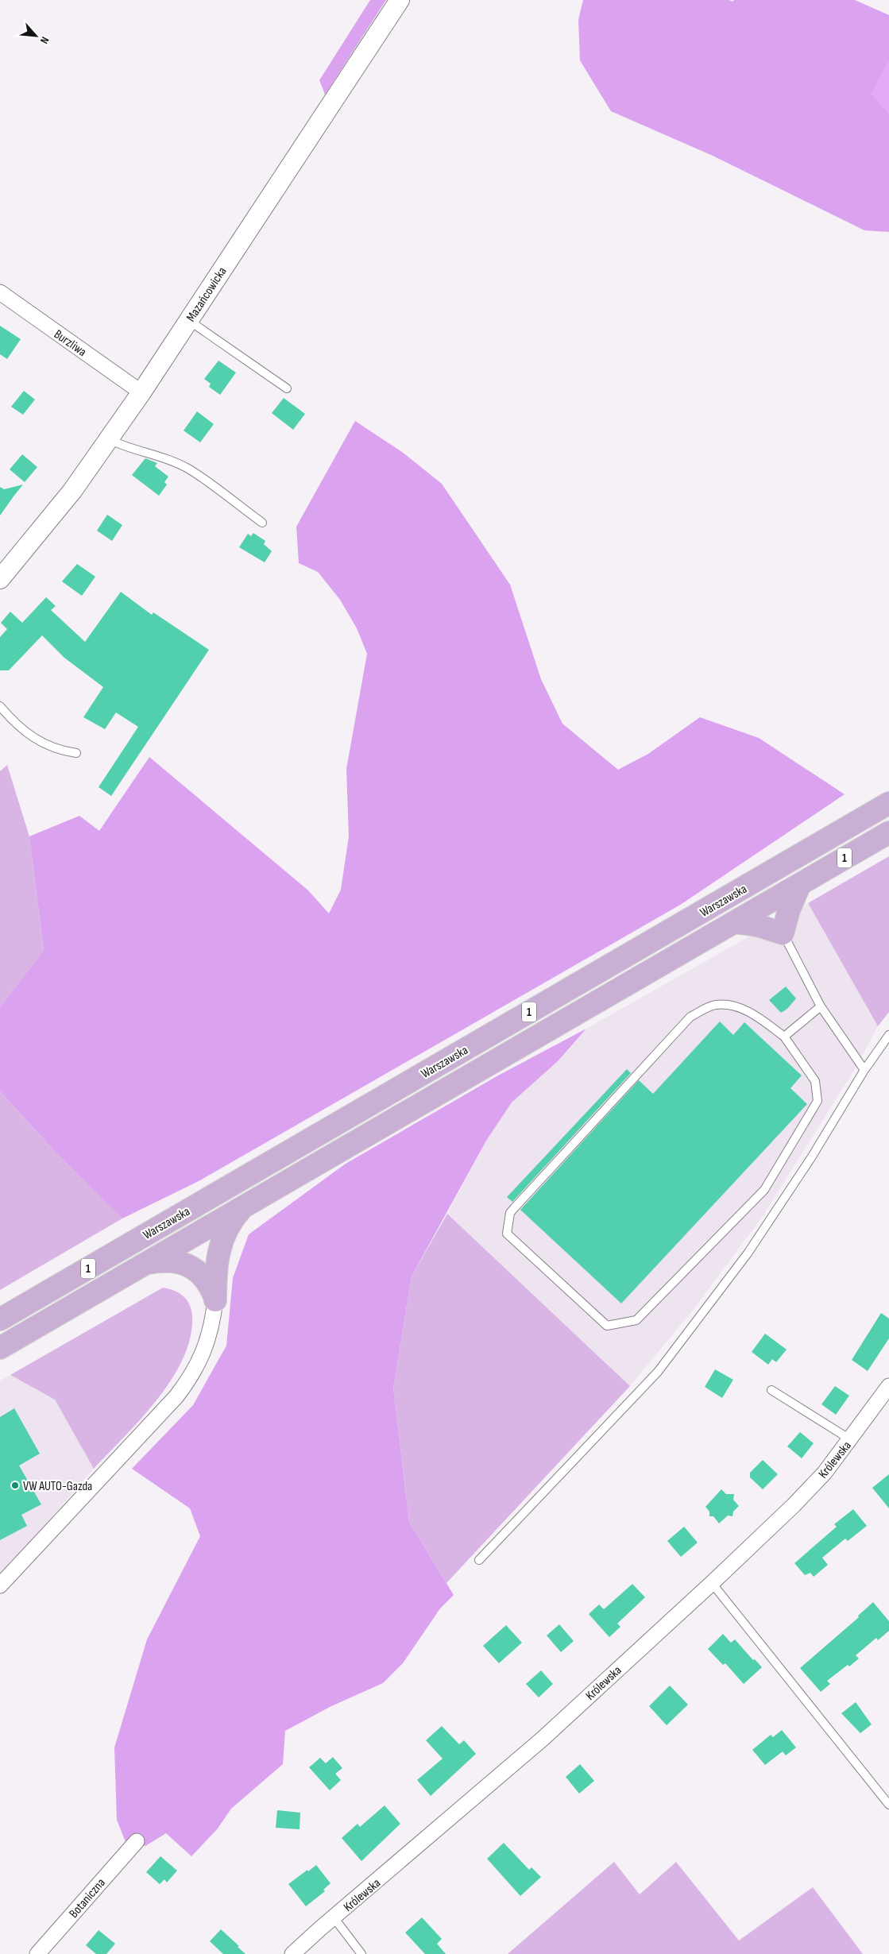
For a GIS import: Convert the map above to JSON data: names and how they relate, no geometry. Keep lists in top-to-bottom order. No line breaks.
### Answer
{"streets":{"main road":["1","Warszawska"],"street":["Mazańcowicka","Burzliwa","Królewska","Botaniczna"]},"crossings":[["Mazańcowicka","Burzliwa"]],"places":["VW AUTO-Gazda"],"north":"bottom right"}
